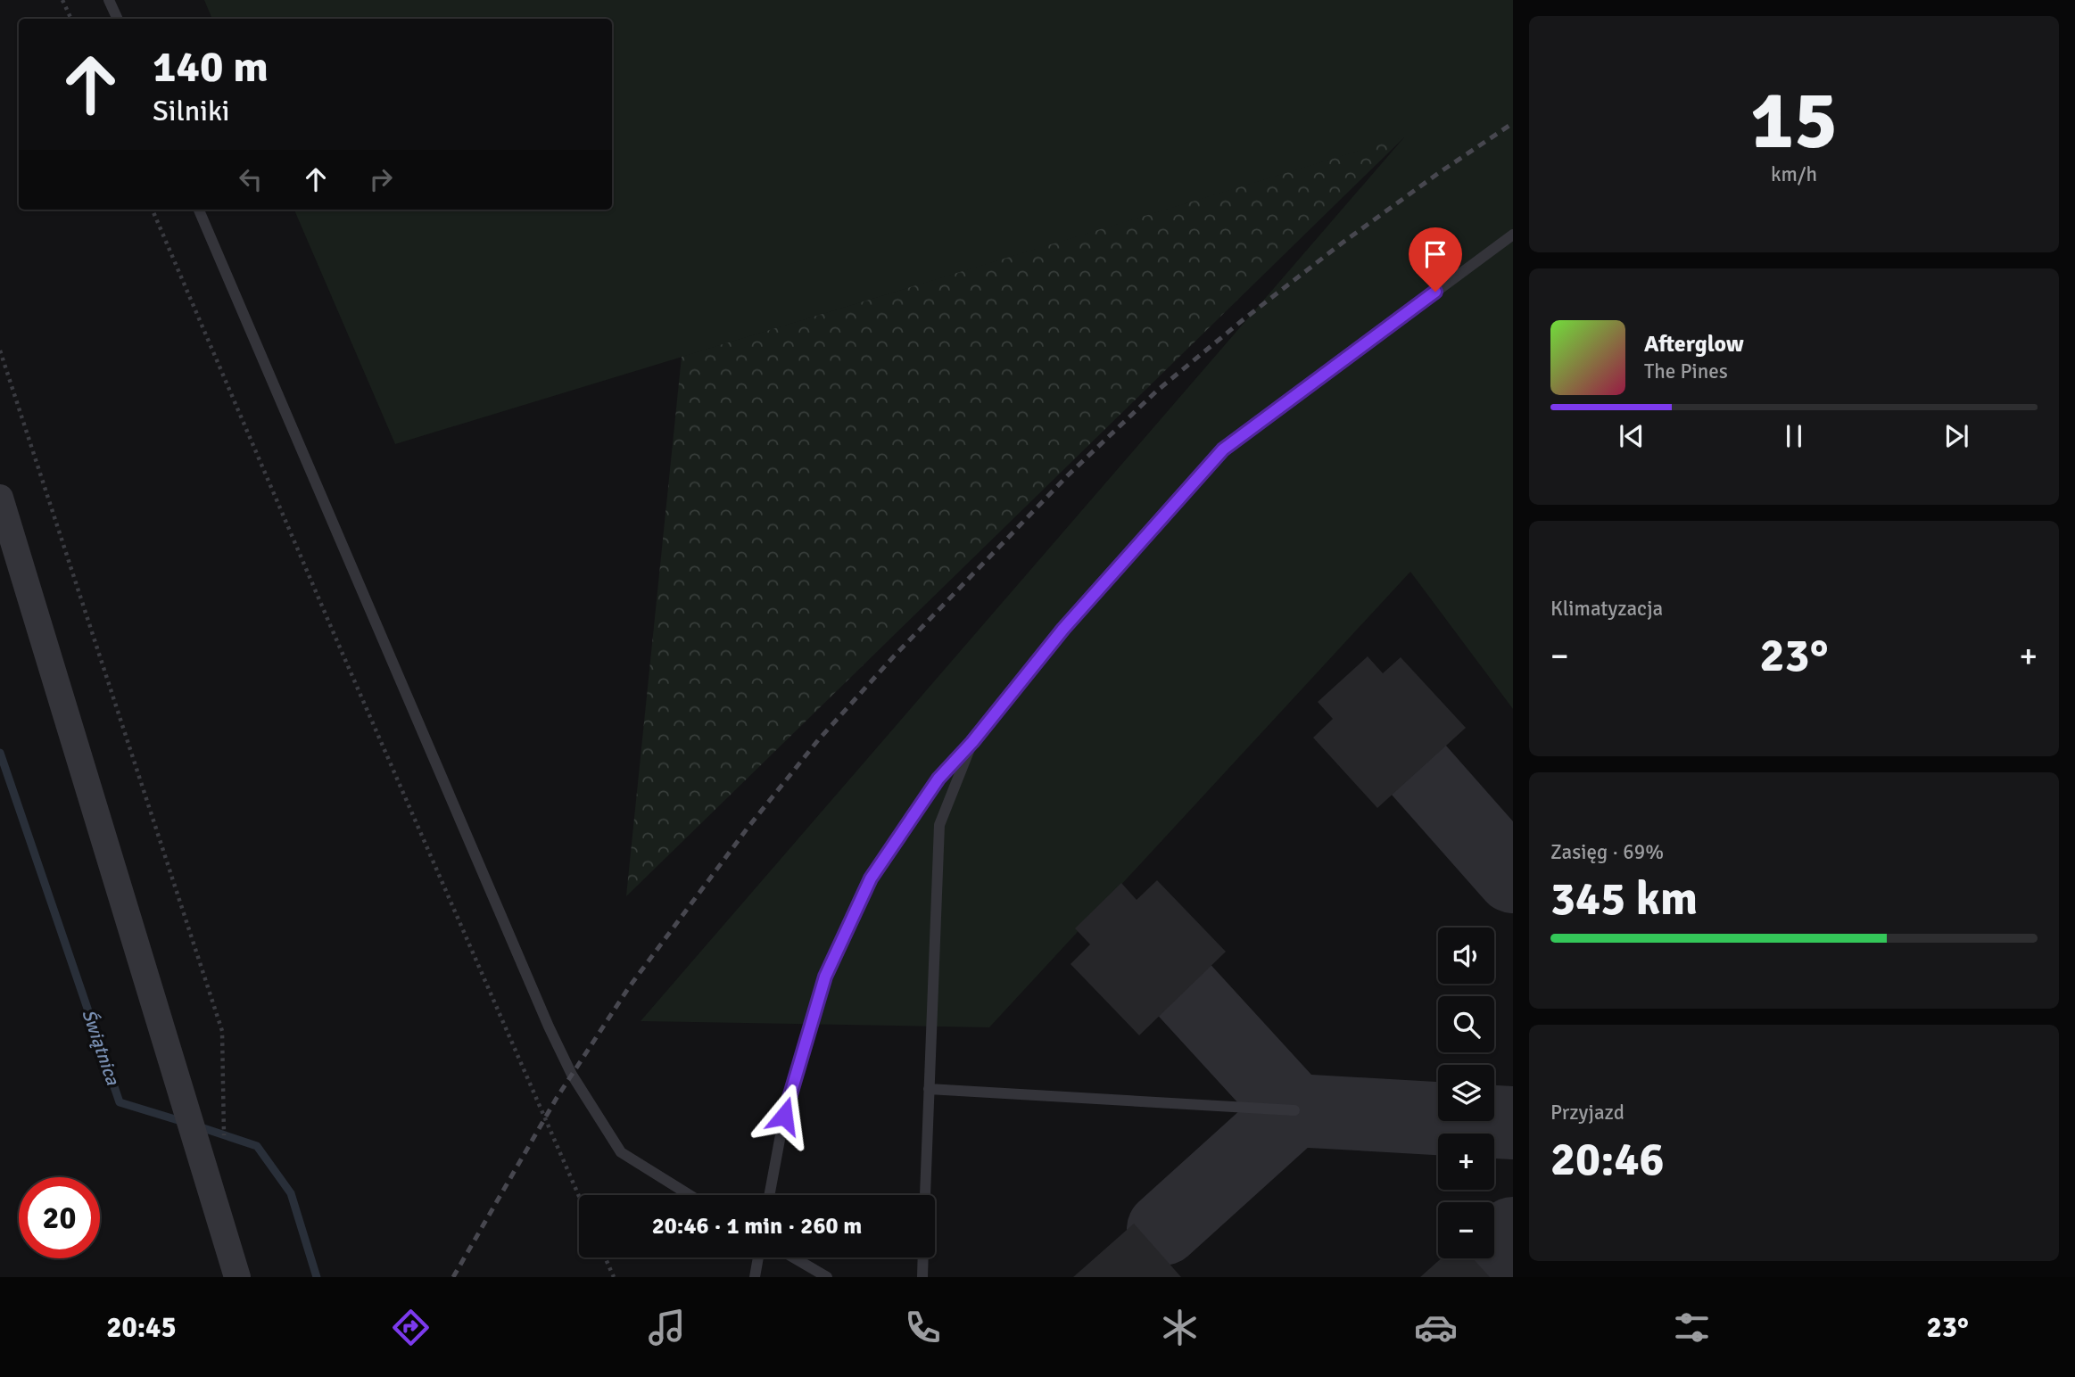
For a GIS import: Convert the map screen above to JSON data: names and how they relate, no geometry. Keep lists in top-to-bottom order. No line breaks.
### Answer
{"water":["Świątnica"],"page":{"tile":[["15","km/h"],"Klimatyzacja",["Zasięg · 69%","345 km"],["Przyjazd","20:46"]],"turn":["140 m","Silniki"],"song":["Afterglow","The Pines"],"heat":["−","23°","+"],"map_buttons":["+","−"],"limit":"20","trip":"20:46 · 1 min · 260 m","tabs":["20:45","23°"]}}
